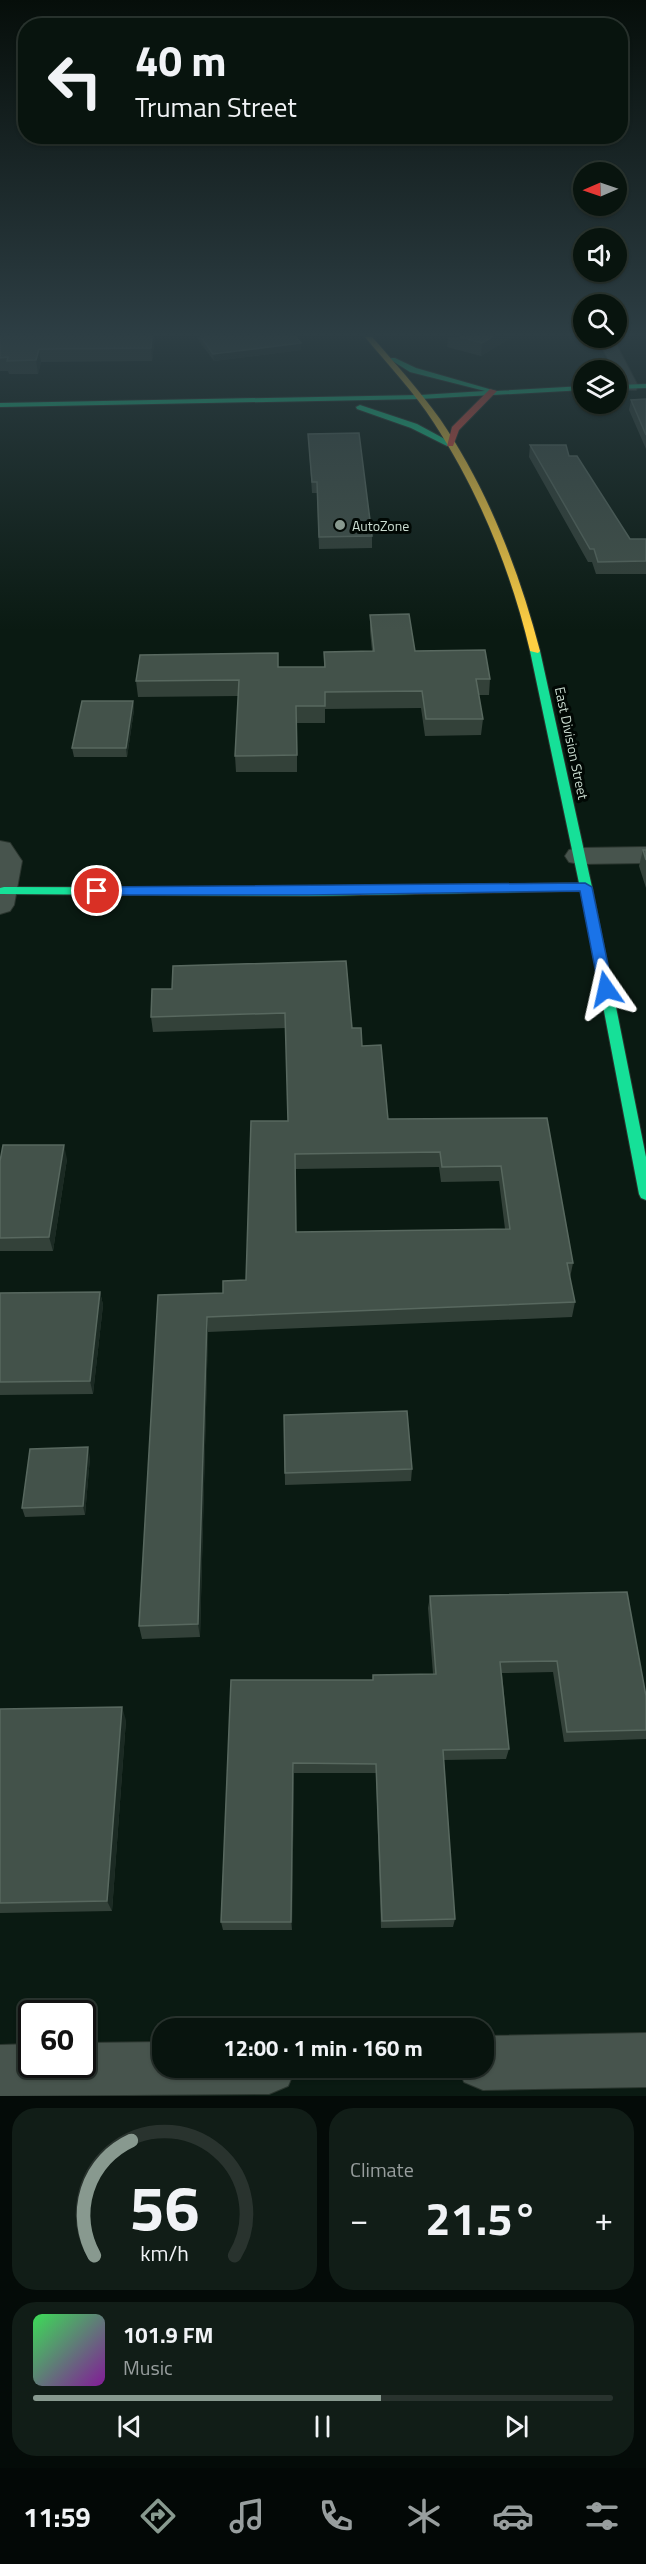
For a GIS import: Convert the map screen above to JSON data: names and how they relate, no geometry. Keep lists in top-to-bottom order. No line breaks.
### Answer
{"streets":{"main road":["East Division Street"]},"places":["AutoZone"],"north":"left","page":{"turn":["40 m","Truman Street"],"limit":"60","trip":"12:00 · 1 min · 160 m","tile":"Climate","heat":["−","21.5°","+"],"song":["101.9 FM","Music"],"tabs":"11:59","gauge":["56","km/h"]}}
